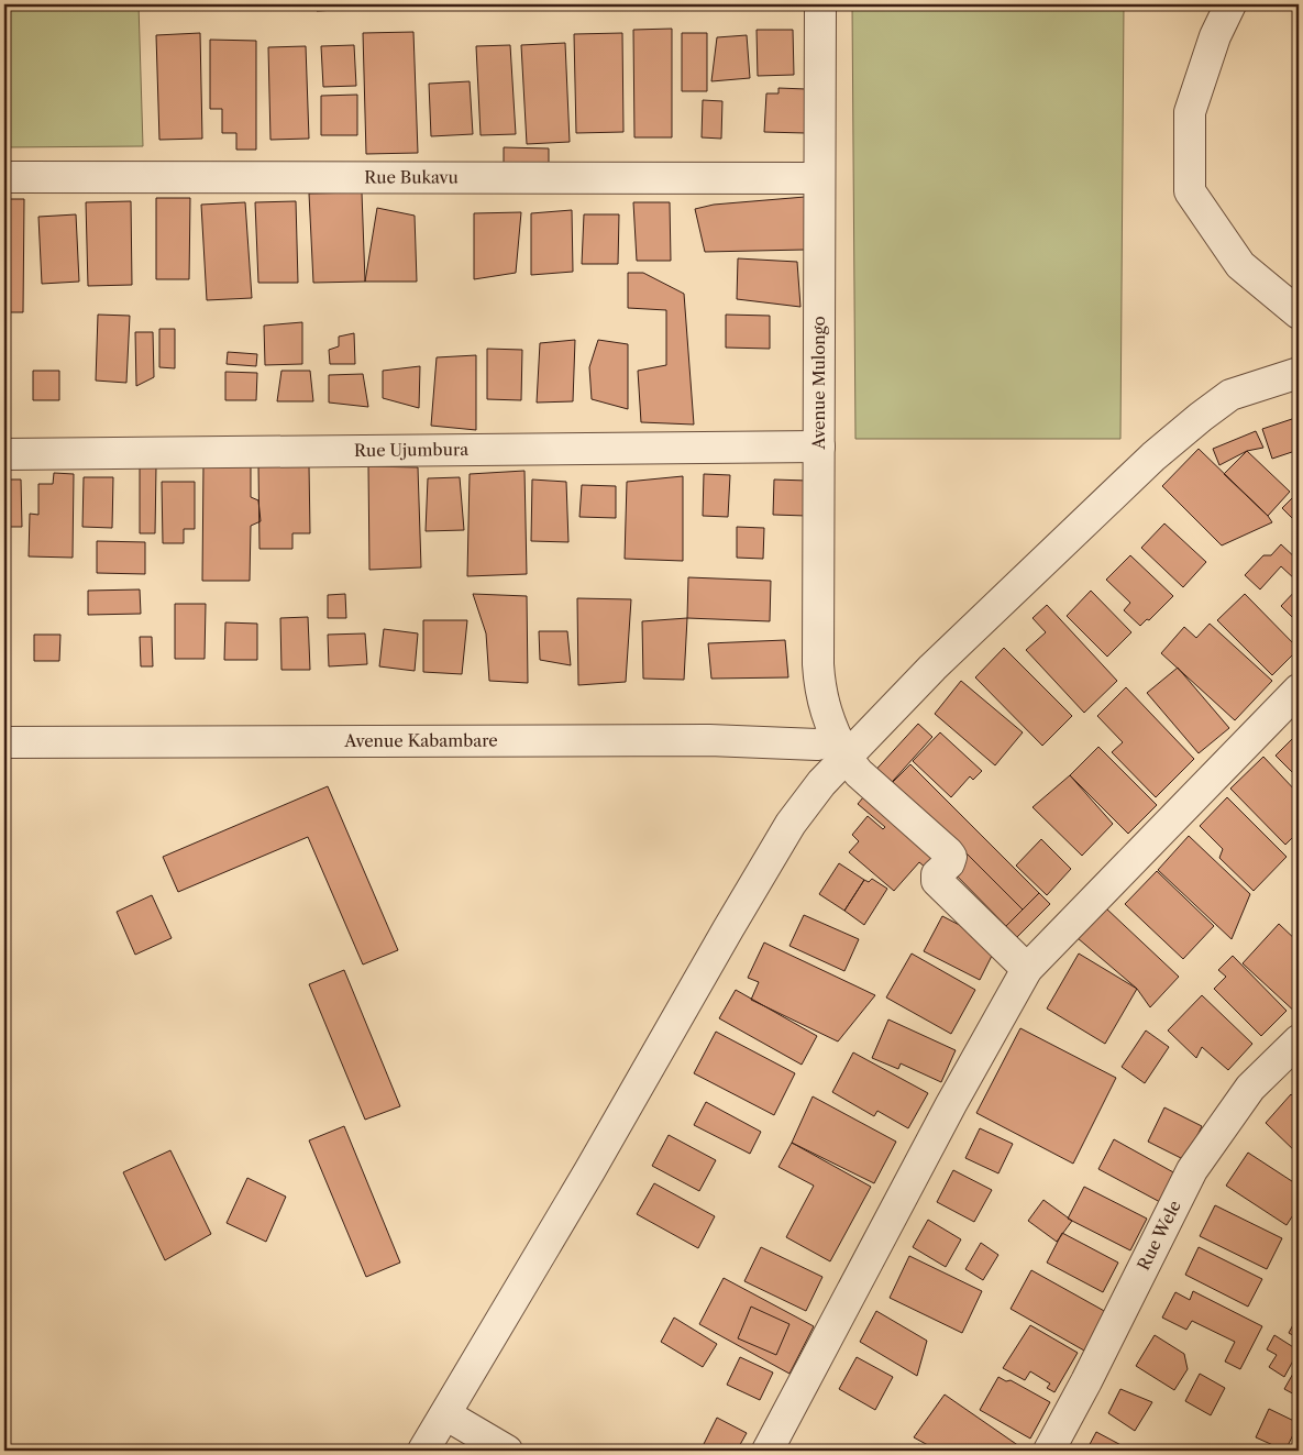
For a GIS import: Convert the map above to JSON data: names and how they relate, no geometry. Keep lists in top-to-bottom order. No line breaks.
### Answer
{"streets":{"street":["Rue Bukavu","Avenue Mulongo","Rue Ujumbura","Avenue Kabambare","Rue Wele"]},"crossings":[["Rue Bukavu","Avenue Mulongo"],["Avenue Mulongo","Rue Ujumbura"],["Avenue Mulongo","Avenue Kabambare"]]}
